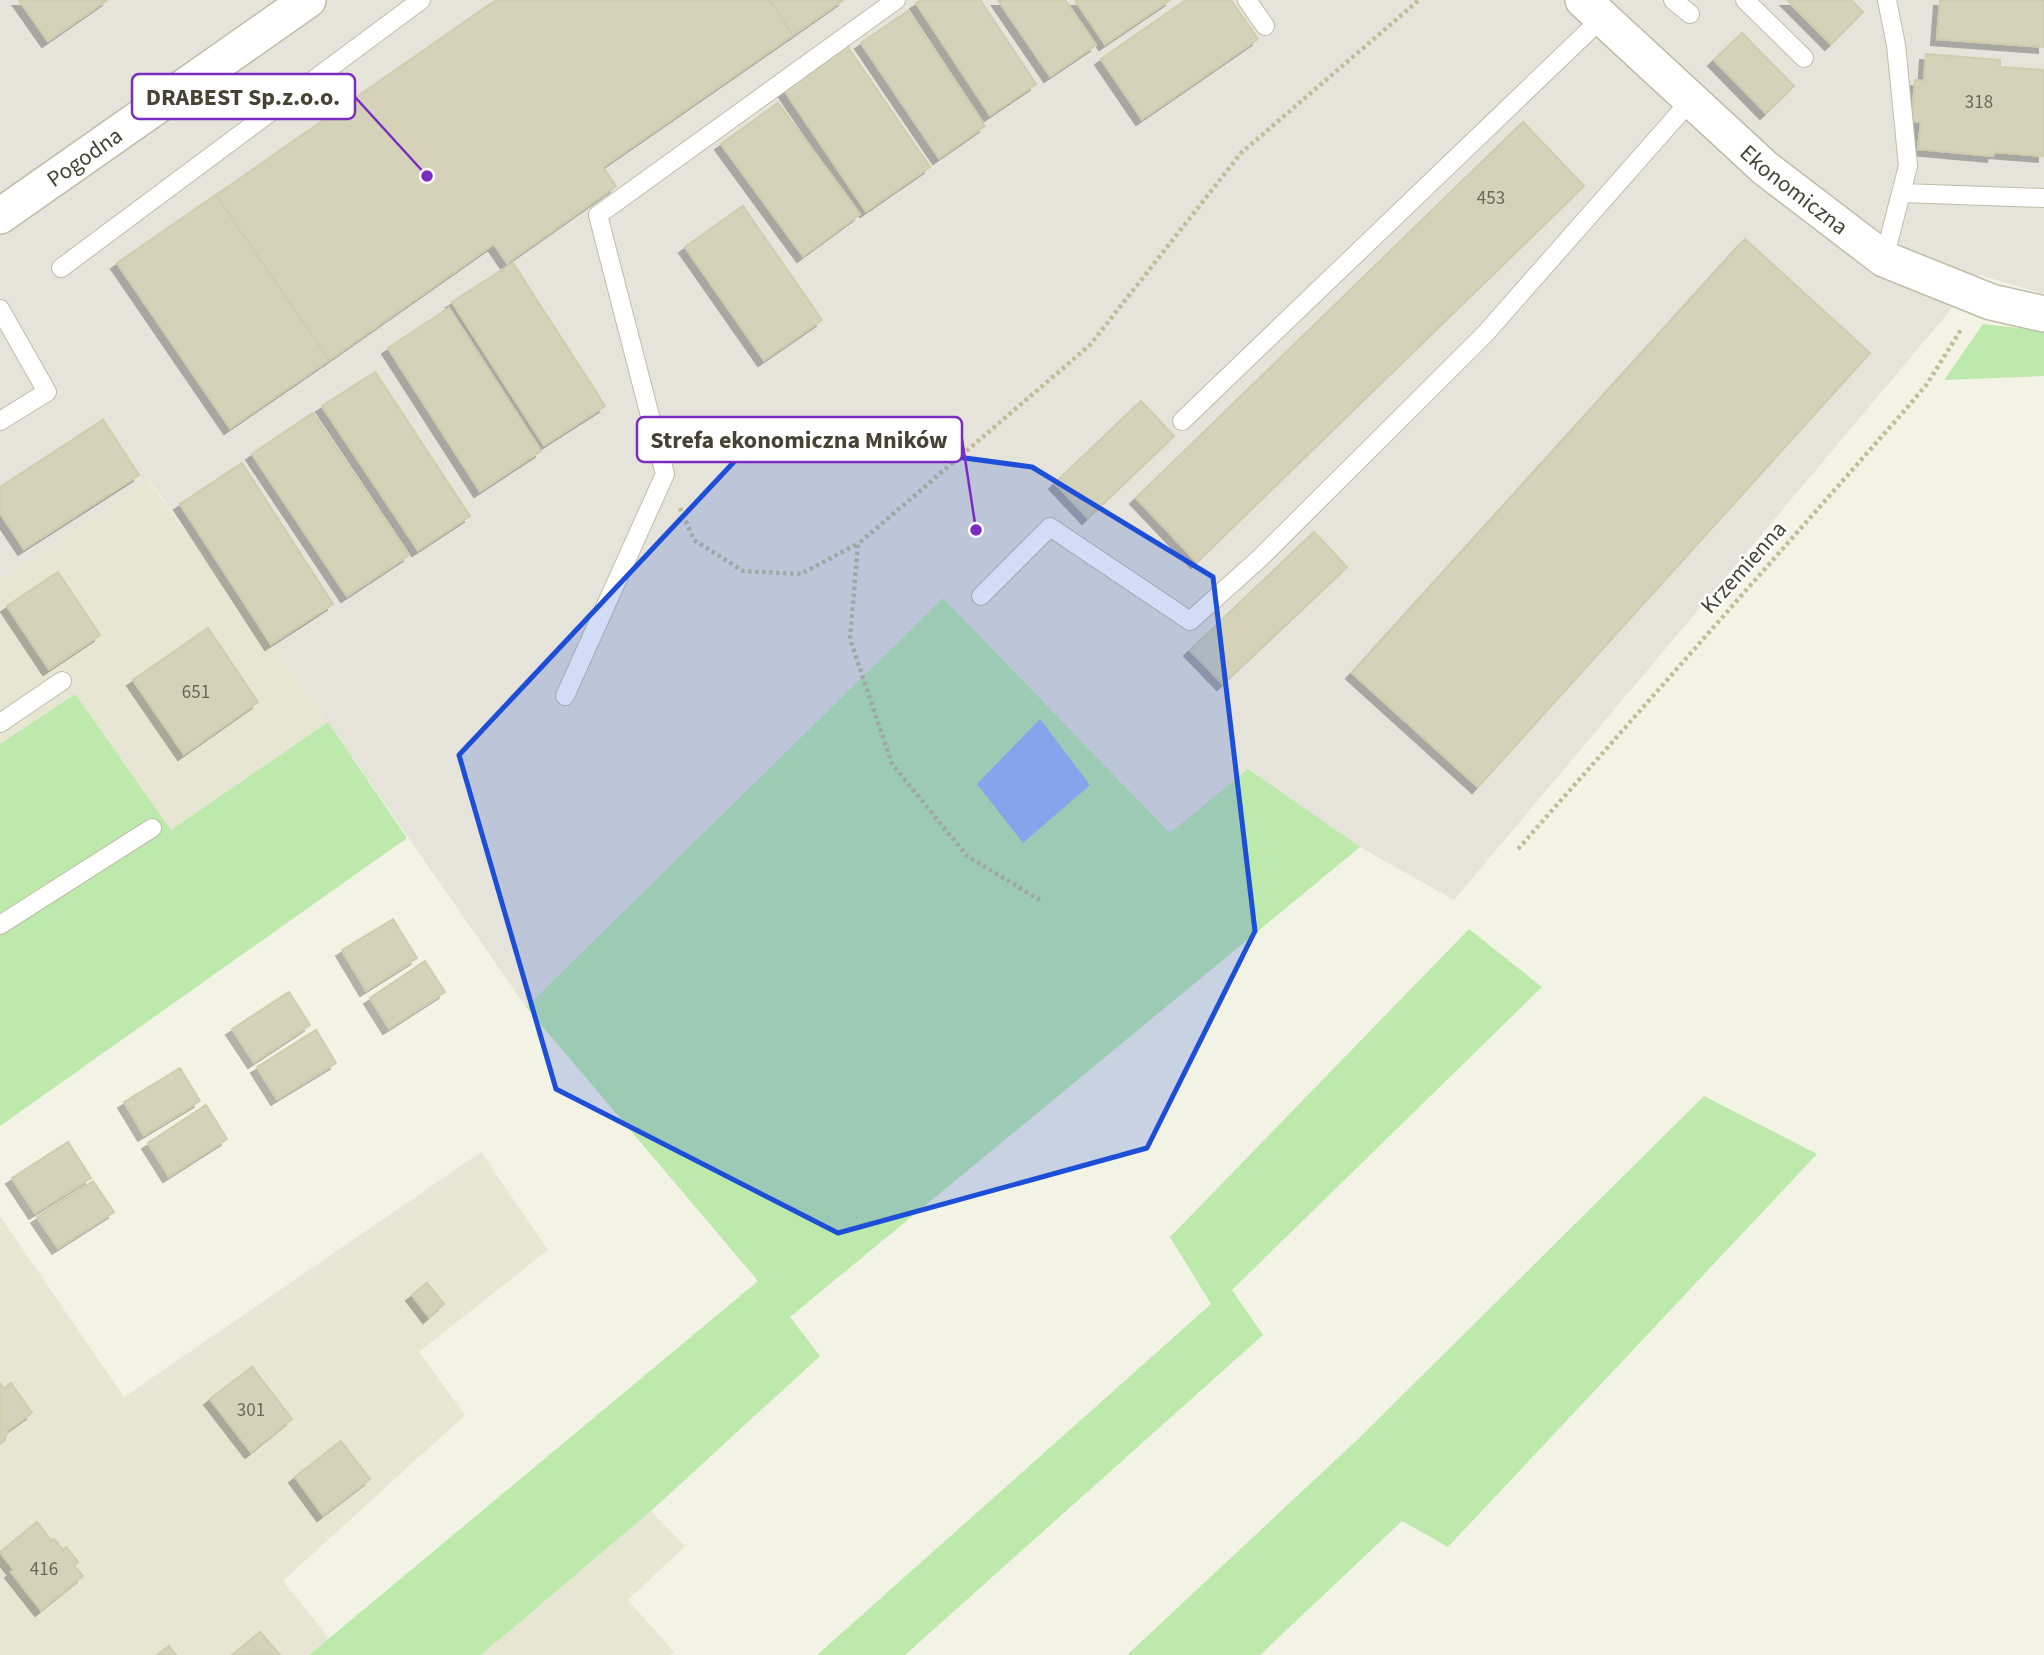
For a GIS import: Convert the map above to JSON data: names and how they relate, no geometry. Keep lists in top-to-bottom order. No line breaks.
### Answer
{"streets":{"street":["Pogodna","Ekonomiczna"],"path":["Krzemienna"]},"crossings":[["Ekonomiczna","Krzemienna"]],"places":["DRABEST Sp.z.o.o.","Strefa ekonomiczna Mników"],"house_numbers":["318","453","651","301","416"]}
